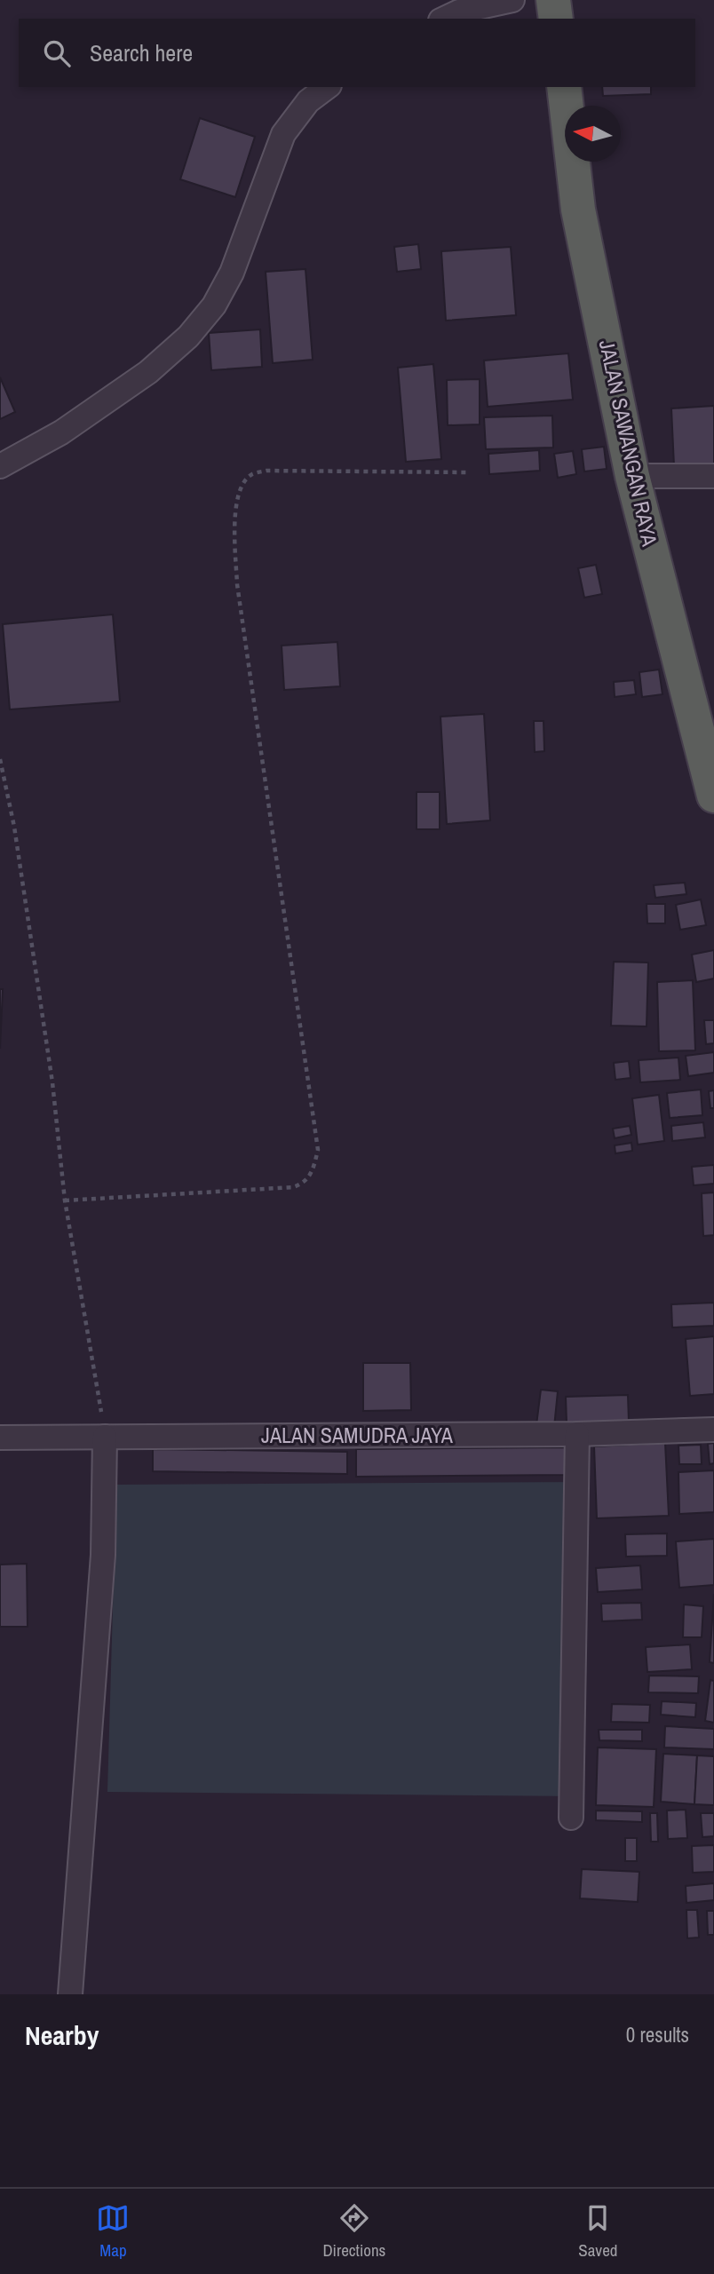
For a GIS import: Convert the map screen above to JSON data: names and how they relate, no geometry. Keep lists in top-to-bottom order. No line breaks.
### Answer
{"streets":{"highway":["JALAN SAWANGAN RAYA"],"street":["JALAN SAMUDRA JAYA"]},"north":"left","page":{"search":"Search here","heading":["Nearby","0 results"],"nav":["Map","Directions","Saved"]}}
